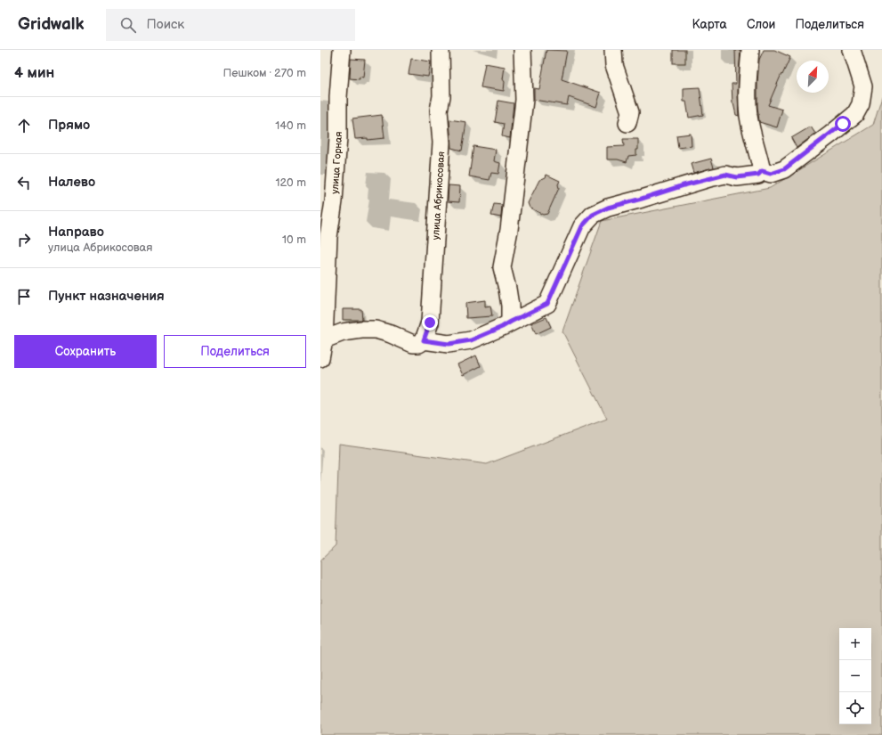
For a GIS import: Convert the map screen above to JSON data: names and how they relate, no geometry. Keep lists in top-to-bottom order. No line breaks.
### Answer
{"streets":{"street":["улица Горная","улица Абрикосовая"]},"north":"top right","page":{"header":"Gridwalk","search":"Поиск","nav":["Карта","Слои","Поделиться"],"heading":["4 мин","Пешком · 270 m"],"list":[["Прямо","140 m"],["Налево","120 m"],["Направо","улица Абрикосовая","10 m"],"Пункт назначения"],"buttons":["Сохранить","Поделиться"],"map_buttons":["+","−"]}}
